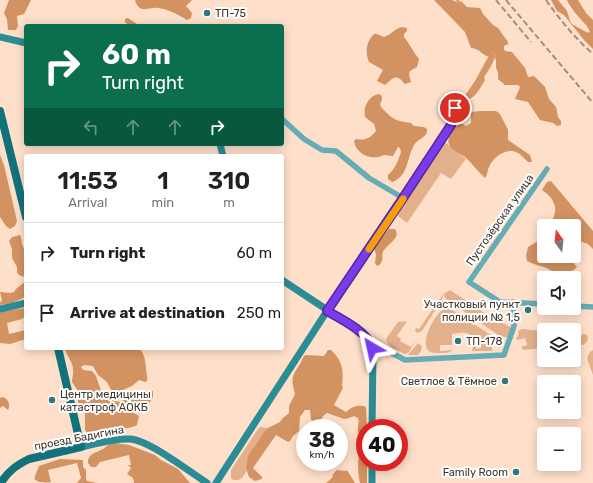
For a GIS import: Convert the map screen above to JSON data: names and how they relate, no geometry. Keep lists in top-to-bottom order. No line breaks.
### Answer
{"streets":{"main road":["проезд Бадигина"],"street":["Пустозёрская улица"]},"places":["ТП-75","Участковый пункт полиции № 1,5","ТП-178","Светлое & Тёмное","Центр медицины катастроф АОКБ","Family Room"],"north":"top","page":{"turn":["60 m","Turn right"],"eta":["11:53","Arrival","1","min","310","m"],"map_buttons":["+","−"],"list":[{"name":"Turn right","value":"60 m"},{"name":"Arrive at destination","value":"250 m"}],"speed":"38 km/h","limit":"40"}}
